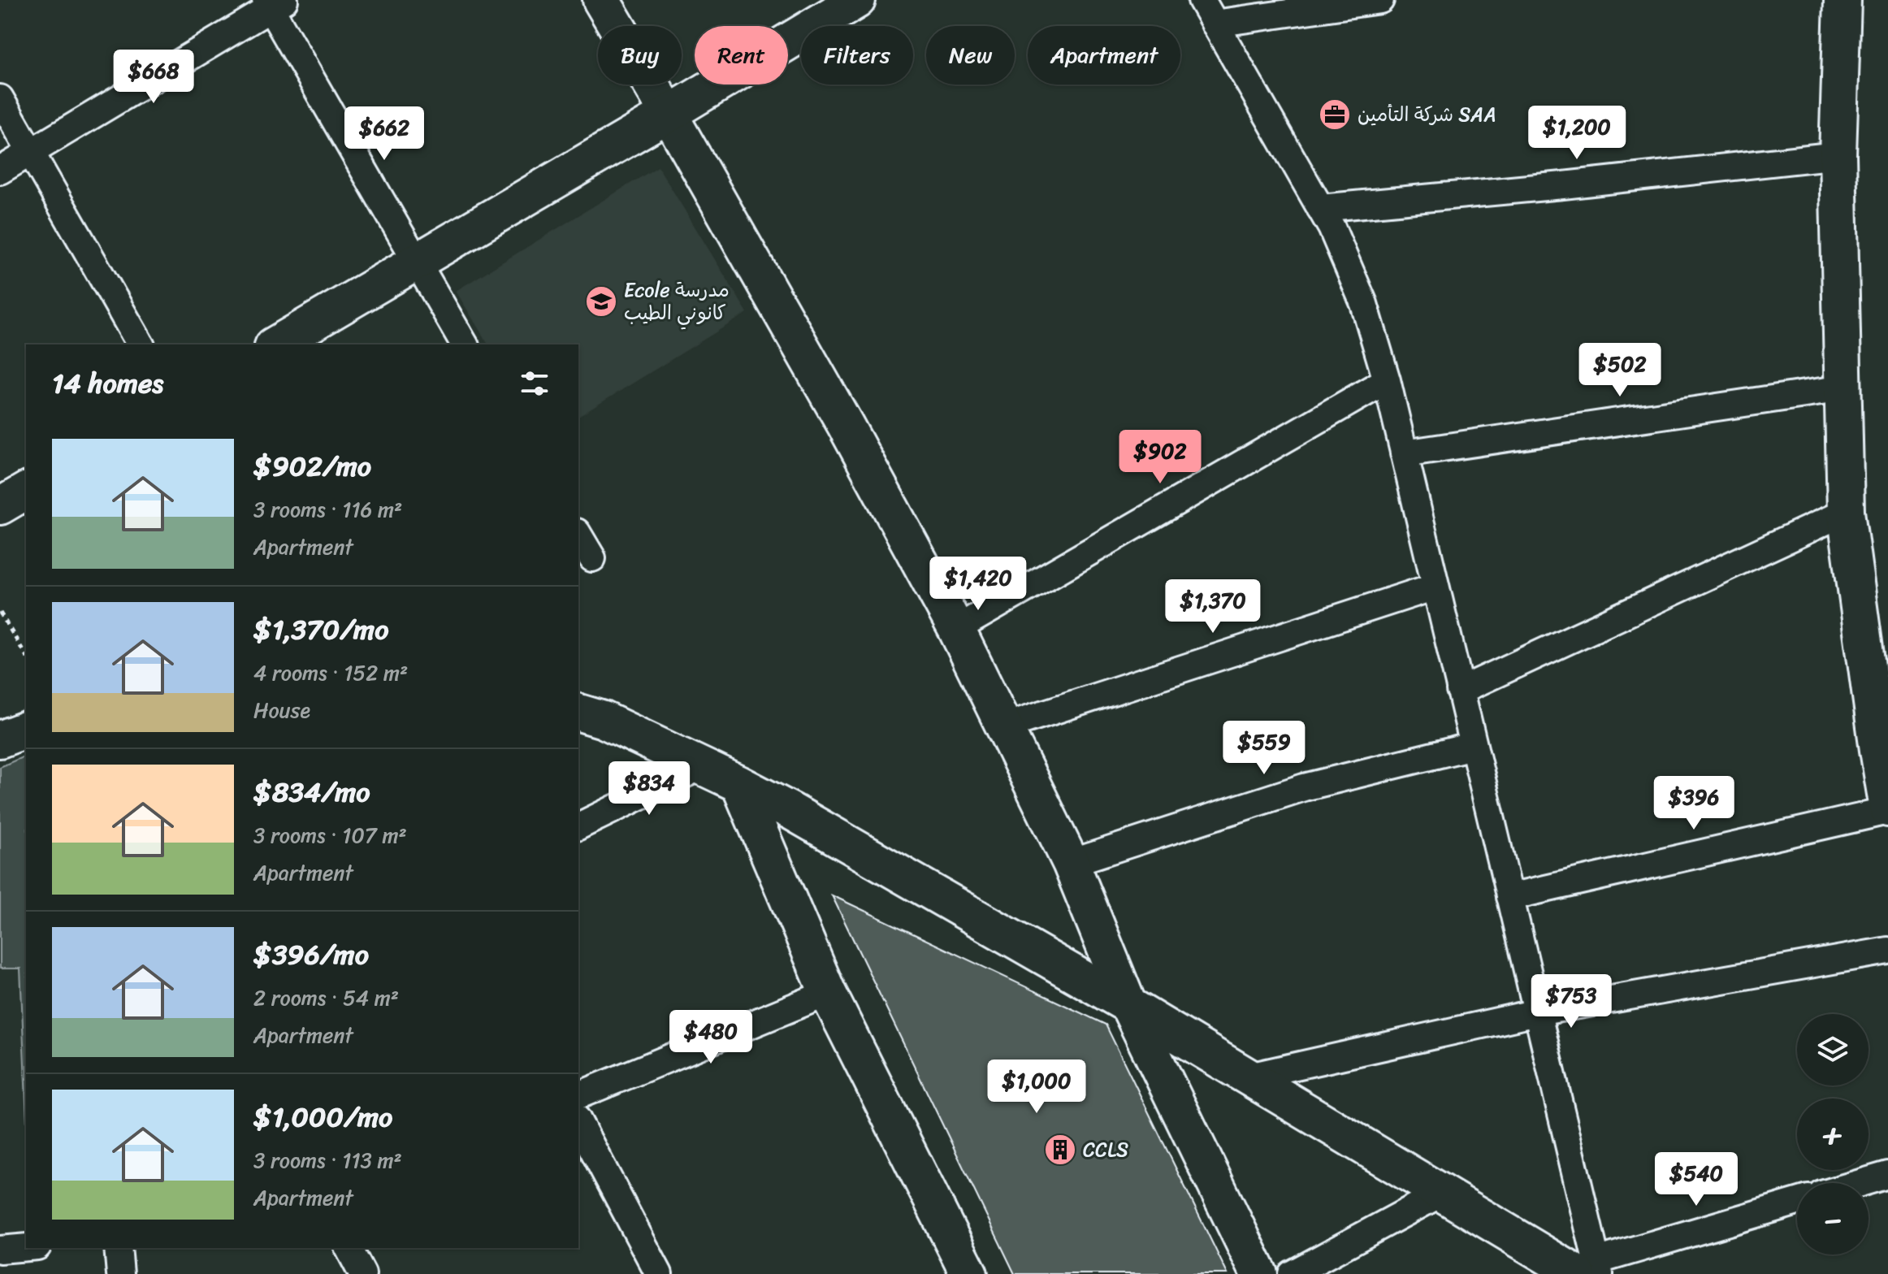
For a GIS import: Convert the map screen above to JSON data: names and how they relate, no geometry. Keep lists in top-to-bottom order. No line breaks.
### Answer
{"places":{"office":["شركة التأمين SAA"],"school or university":["Ecole مدرسة كانوني الطيب"],"building":["CCLS"]},"page":{"chip":["Buy","Rent","Filters","New","Apartment"],"price":["$668","$1,200","$662","$502","$902","$1,420","$1,370","$559","$834","$396","$753","$480","$1,000","$540"],"heading":"14 homes","list":[{"name":"$902/mo","note":"3 rooms · 116 m² · Apartment"},{"name":"$1,370/mo","note":"4 rooms · 152 m² · House"},{"name":"$834/mo","note":"3 rooms · 107 m² · Apartment"},{"name":"$396/mo","note":"2 rooms · 54 m² · Apartment"},{"name":"$1,000/mo","note":"3 rooms · 113 m² · Apartment"}],"map_buttons":["+","−"]}}
